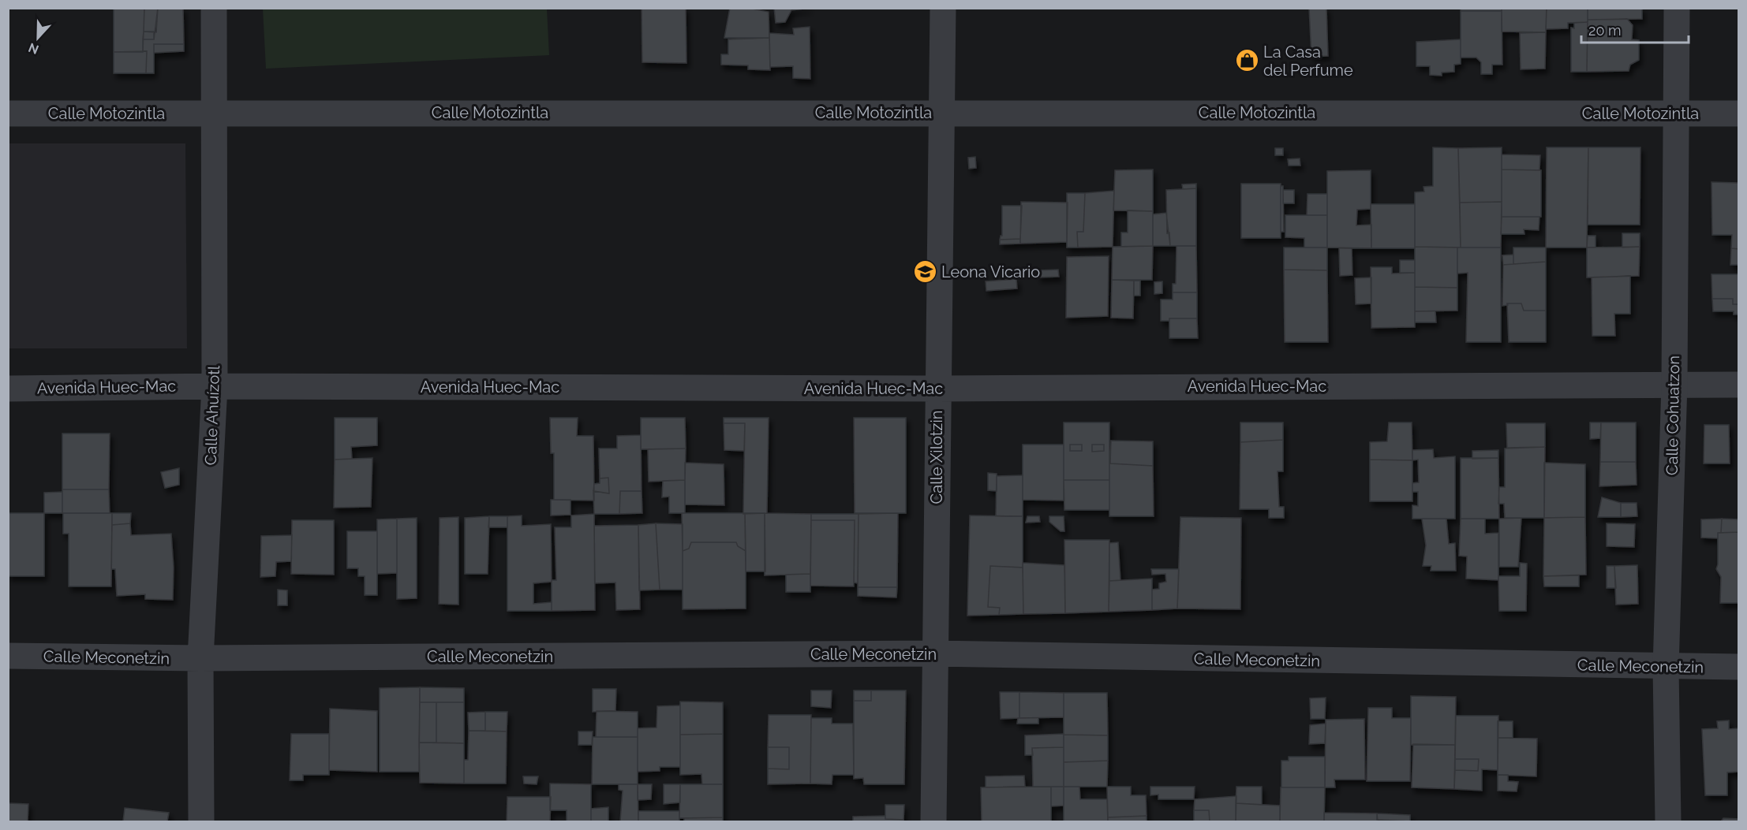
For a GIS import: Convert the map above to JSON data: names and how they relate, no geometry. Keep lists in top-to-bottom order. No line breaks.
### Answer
{"streets":{"street":["Calle Motozintla","Avenida Huec-Mac","Calle Ahuízotl","Calle Cohuatzon","Calle Xilotzin","Calle Meconetzin"]},"crossings":[["Calle Motozintla","Calle Ahuízotl"],["Calle Motozintla","Calle Cohuatzon"],["Calle Motozintla","Calle Xilotzin"],["Avenida Huec-Mac","Calle Ahuízotl"],["Avenida Huec-Mac","Calle Cohuatzon"],["Avenida Huec-Mac","Calle Xilotzin"],["Calle Ahuízotl","Calle Meconetzin"],["Calle Cohuatzon","Calle Meconetzin"],["Calle Xilotzin","Calle Meconetzin"]],"places":{"shop":["La Casa del Perfume"],"school or university":["Leona Vicario"]},"scale_bar":"20 m","north":"bottom"}
